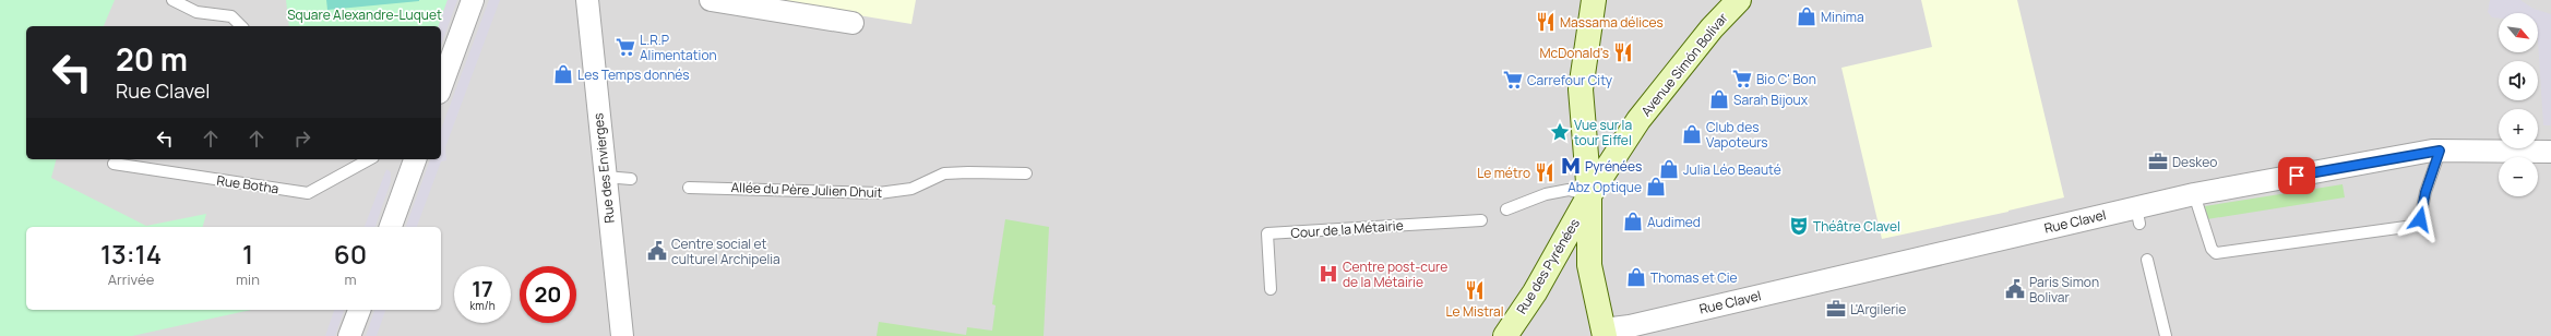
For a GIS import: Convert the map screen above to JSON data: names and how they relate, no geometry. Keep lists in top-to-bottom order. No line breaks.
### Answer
{"streets":{"main road":["Avenue Simón Bolívar","Rue des Pyrénées"],"street":["Rue des Envierges","Rue Clavel"],"lane":["Rue Botha","Allée du Père Julien Dhuit","Cour de la Métairie"]},"crossings":[["Avenue Simón Bolívar","Rue des Pyrénées"]],"parks":["Square Alexandre-Luquet"],"places":{"shop":["Minima","Les Temps donnés","Sarah Bijoux","Club des Vapoteurs","Julia Léo Beauté","Abz Optique","Audimed","Thomas et Cie"],"restaurant":["Massama délices","McDonald's","Le métro","Le Mistral"],"supermarket":["L.R.P Alimentation","Bio C' Bon","Carrefour City"],"place":["Vue sur la tour Eiffel"],"office":["Deskeo","L'Argilerie"],"metro station":["Pyrénées"],"theatre":["Théâtre Clavel"],"public building":["Centre social et culturel Archipelia","Paris Simon Bolivar"],"hospital":["Centre post-cure de la Métairie"]},"north":"bottom right","page":{"map_buttons":["+","−"],"turn":["20 m","Rue Clavel"],"eta":["13:14","Arrivée","1","min","60","m"],"speed":"17 km/h","limit":"20"}}
